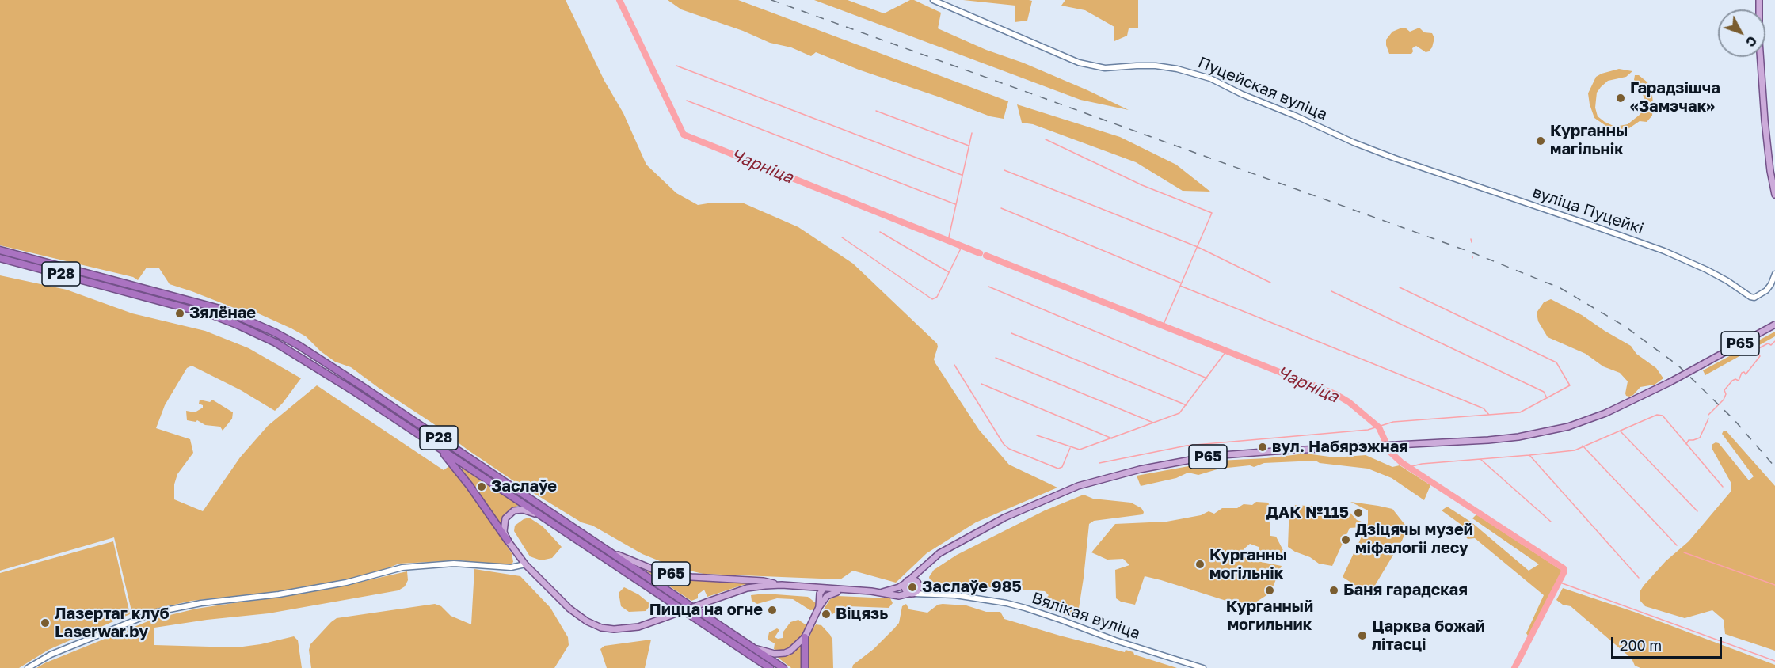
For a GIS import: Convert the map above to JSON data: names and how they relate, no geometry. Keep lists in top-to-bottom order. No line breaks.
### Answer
{"streets":{"highway":["Р28","Р65"],"street":["Пуцейская вуліца","вуліца Пуцейкі","Вялікая вуліца"]},"crossings":[["Пуцейская вуліца","вуліца Пуцейкі"],["Р28","Р65"],["Р65","Вялікая вуліца"]],"water":["Чарніца"],"places":["Гарадзішча «Замэчак»","Курганны магільнік","Зялёнае","вул. Набярэжная","Заслаўе","ДАК №115","Дзіцячы музей міфалогіі лесу","Курганны могільнік","Заслаўе 985","Курганный могильник","Баня гарадская","Пицца на огне","Віцязь","Лазертаг клуб Laserwar.by","Царква божай літасці"],"scale_bar":"200 m","north":"bottom right"}
